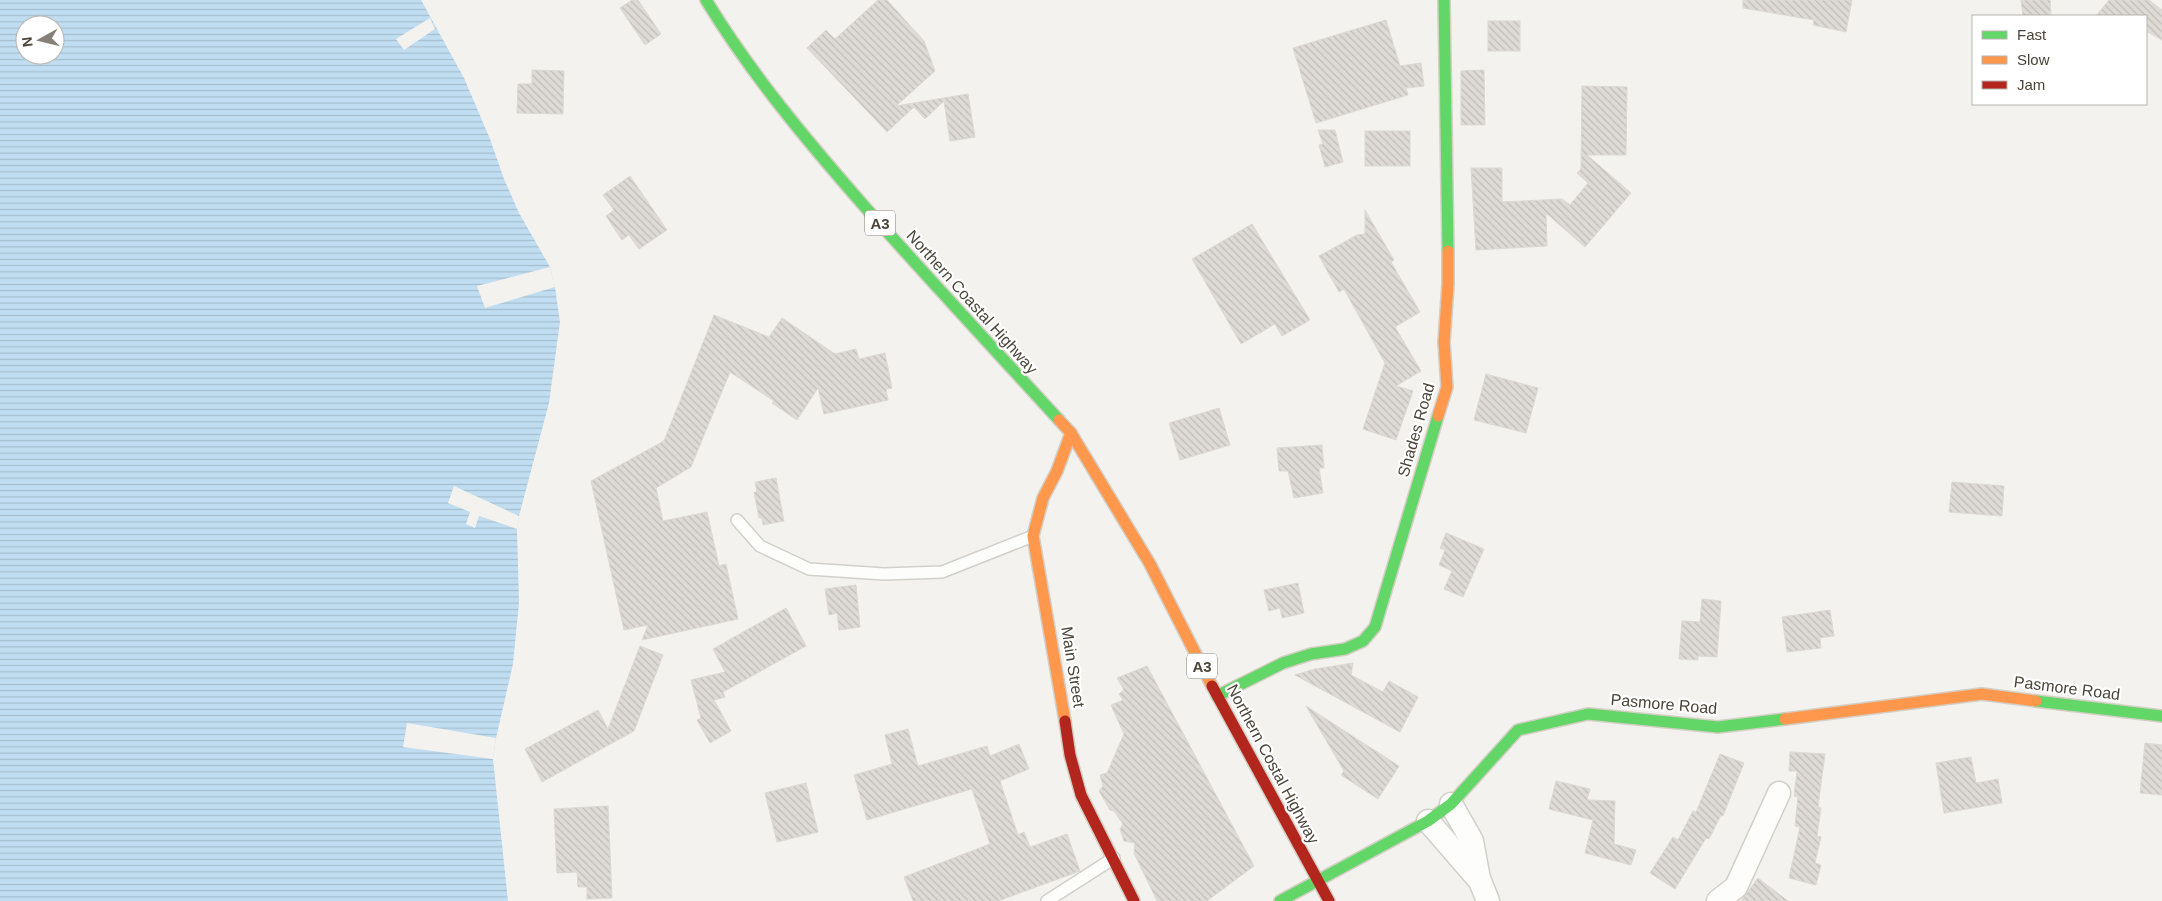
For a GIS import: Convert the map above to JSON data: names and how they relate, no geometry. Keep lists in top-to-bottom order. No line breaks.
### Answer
{"streets":{"street":["A3","Northern Coastal Highway","Shades Road","Main Street","Pasmore Road","Northern Costal Highway"]},"crossings":[["Northern Coastal Highway","Main Street"],["Northern Coastal Highway","Northern Costal Highway"],["Shades Road","Northern Costal Highway"],["Main Street","Northern Costal Highway"],["Pasmore Road","Northern Costal Highway"]],"legend":["Fast","Slow","Jam"],"north":"left"}
